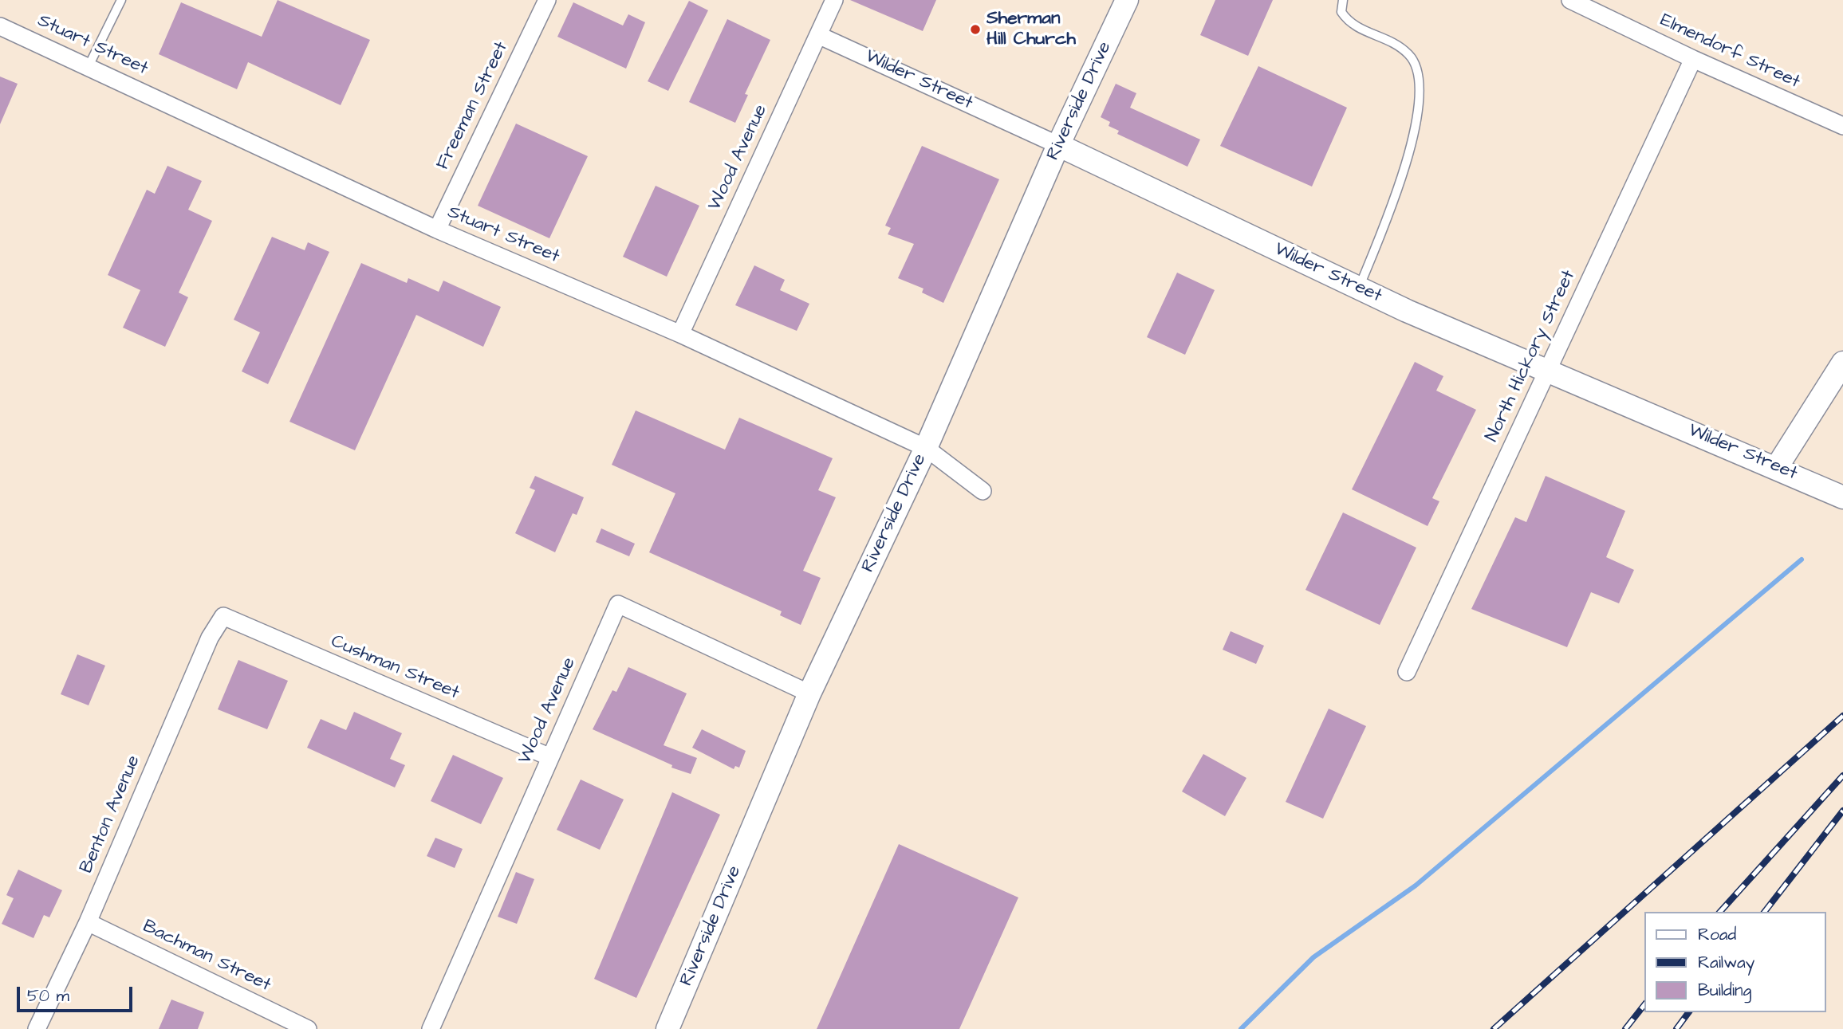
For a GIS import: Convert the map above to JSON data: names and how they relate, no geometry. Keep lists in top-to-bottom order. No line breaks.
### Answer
{"streets":{"street":["Stuart Street","Elmendorf Street","Wilder Street","Riverside Drive","Freeman Street","Wood Avenue","North Hickory Street","Cushman Street","Benton Avenue","Bachman Street"]},"crossings":[["Stuart Street","Riverside Drive"],["Stuart Street","Freeman Street"],["Stuart Street","Wood Avenue"],["Elmendorf Street","North Hickory Street"],["Wilder Street","Riverside Drive"],["Wilder Street","Wood Avenue"],["Wilder Street","North Hickory Street"],["Riverside Drive","Wood Avenue"],["Wood Avenue","Cushman Street"],["Cushman Street","Benton Avenue"],["Benton Avenue","Bachman Street"]],"places":["Sherman Hill Church"],"legend":["Road","Railway","Building"],"scale_bar":"50 m"}
